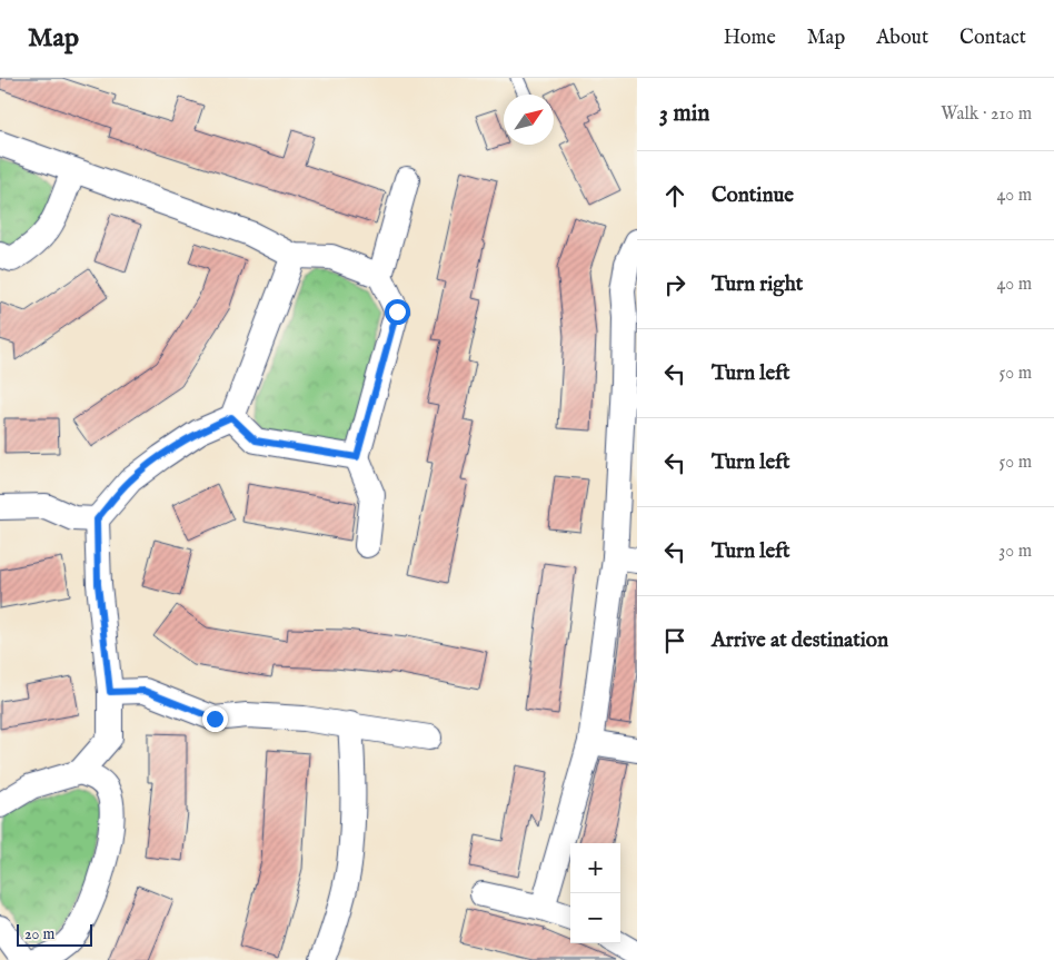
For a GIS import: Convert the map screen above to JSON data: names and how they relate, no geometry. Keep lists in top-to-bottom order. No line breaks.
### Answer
{"scale_bar":"20 m","north":"top right","page":{"header":"Map","nav":["Home","Map","About","Contact"],"heading":["3 min","Walk · 210 m"],"list":[["Continue","40 m"],["Turn right","40 m"],["Turn left","50 m"],["Turn left","50 m"],["Turn left","30 m"],"Arrive at destination"],"map_buttons":["+","−"],"scale":"20 m"}}
